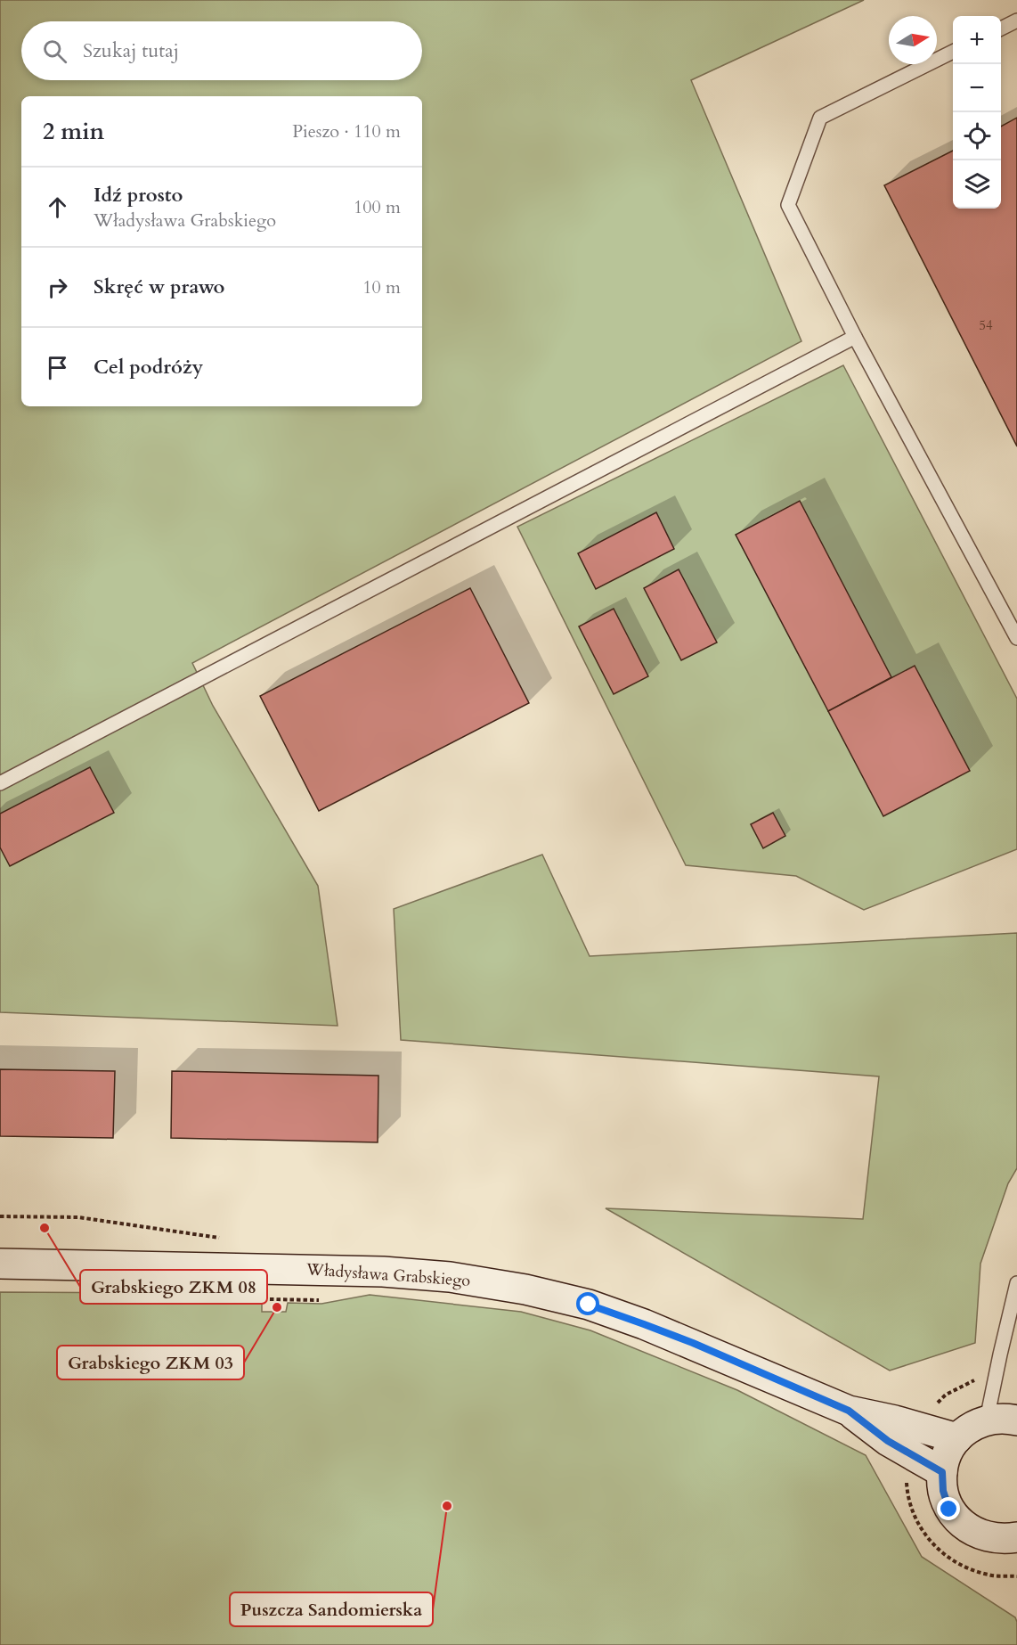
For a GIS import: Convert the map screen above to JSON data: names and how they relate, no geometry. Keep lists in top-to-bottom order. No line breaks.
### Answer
{"streets":{"street":["Władysława Grabskiego"]},"places":["Grabskiego ZKM 08","Grabskiego ZKM 03","Puszcza Sandomierska"],"house_numbers":["54"],"north":"right","page":{"map_buttons":["+","−"],"search":"Szukaj tutaj","heading":["2 min","Pieszo · 110 m"],"list":[["Idź prosto","Władysława Grabskiego","100 m"],["Skręć w prawo","10 m"],"Cel podróży"]}}
